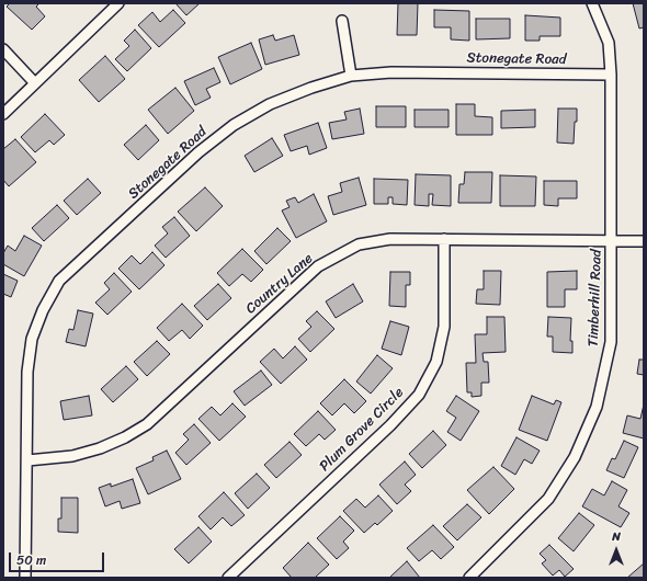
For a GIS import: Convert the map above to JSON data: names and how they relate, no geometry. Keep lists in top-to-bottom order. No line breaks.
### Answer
{"streets":{"street":["Stonegate Road","Country Lane","Timberhill Road","Plum Grove Circle"]},"crossings":[["Stonegate Road","Country Lane"],["Stonegate Road","Timberhill Road"],["Country Lane","Timberhill Road"],["Country Lane","Plum Grove Circle"]],"scale_bar":"50 m","north":"top"}
